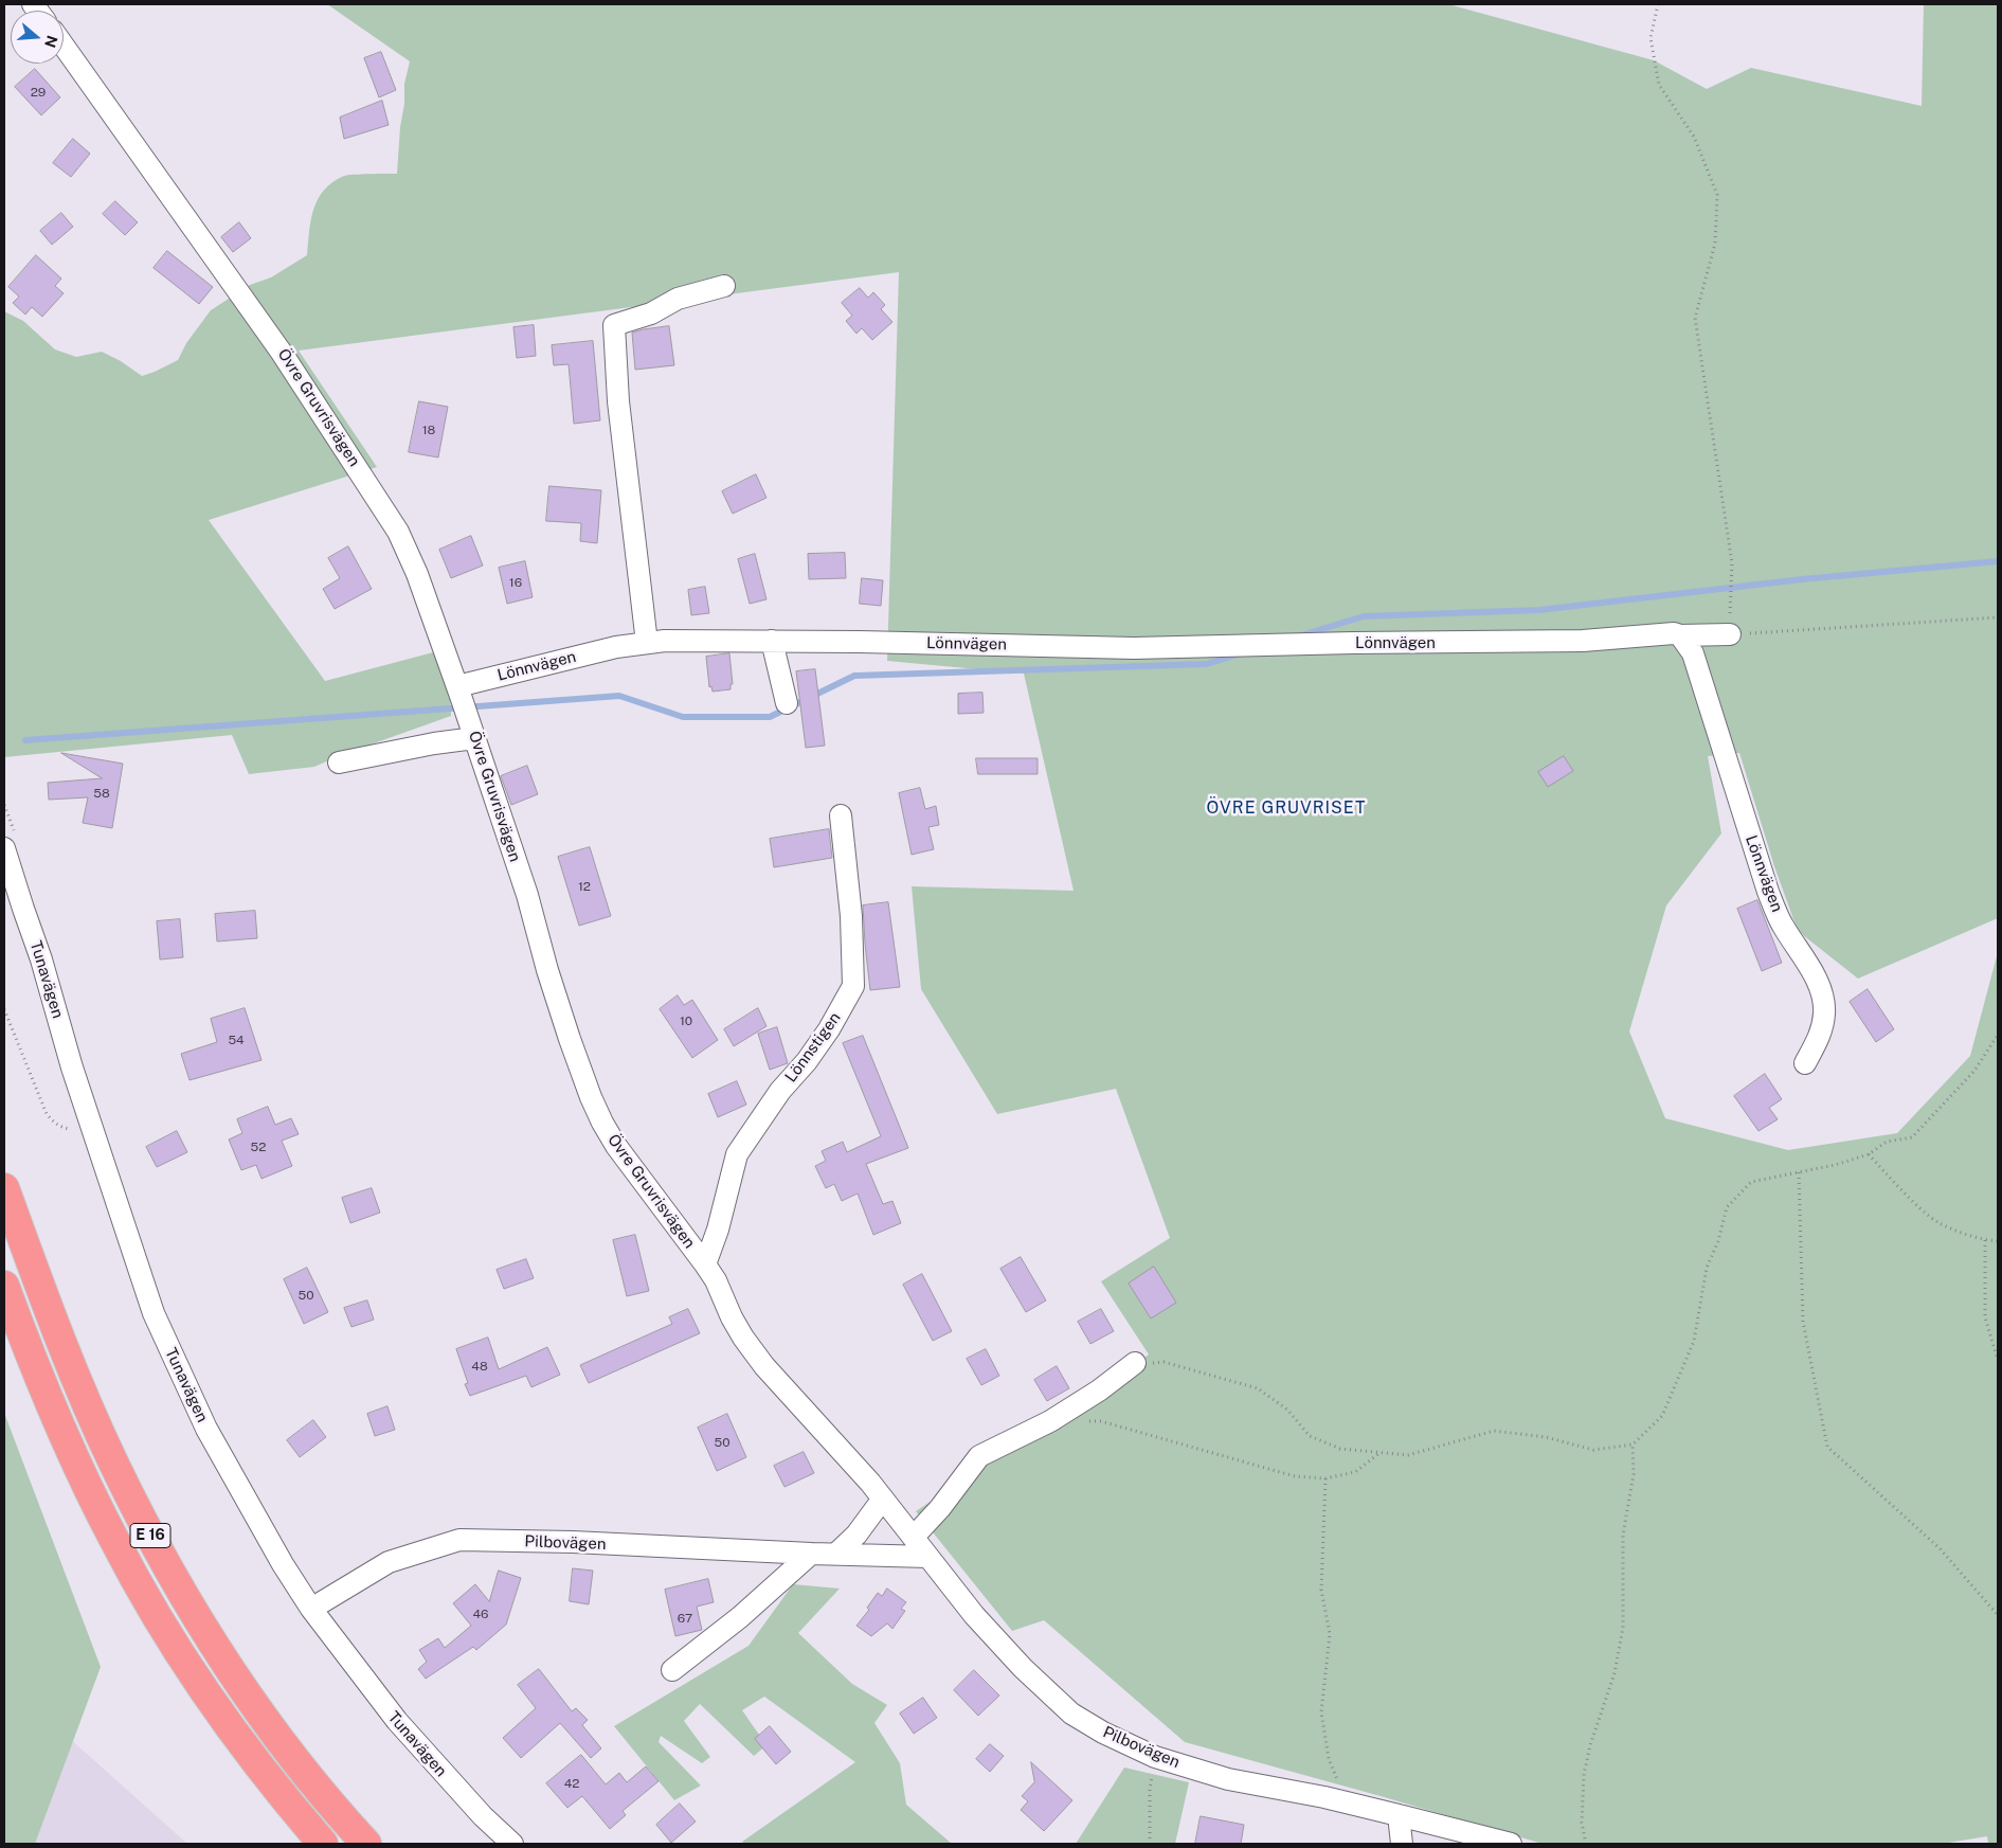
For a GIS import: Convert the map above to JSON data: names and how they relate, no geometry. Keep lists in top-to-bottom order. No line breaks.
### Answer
{"streets":{"highway":["E 16"],"street":["Övre Gruvrisvägen","Lönnvägen","Tunavägen","Lönnstigen","Pilbovägen"]},"crossings":[["Övre Gruvrisvägen","Lönnvägen"],["Övre Gruvrisvägen","Lönnstigen"],["Övre Gruvrisvägen","Pilbovägen"],["Tunavägen","Pilbovägen"]],"districts":["ÖVRE GRUVRISET"],"house_numbers":["29","18","16","58","12","10","54","52","50","48","50","46","67","42"],"north":"right"}
